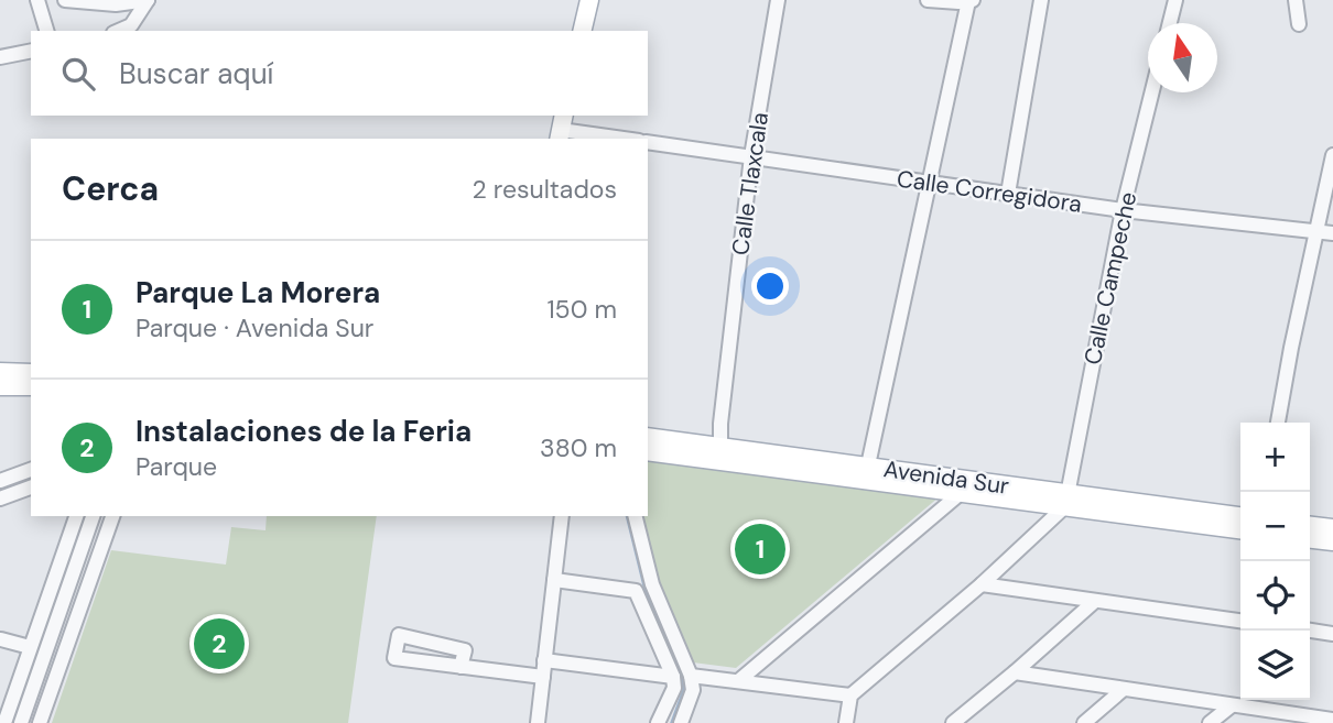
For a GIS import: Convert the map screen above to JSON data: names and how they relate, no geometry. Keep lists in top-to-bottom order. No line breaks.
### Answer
{"streets":{"main road":["Avenida Sur"],"street":["Calle Tlaxcala","Calle Corregidora","Calle Campeche"]},"crossings":[["Calle Tlaxcala","Calle Corregidora"],["Calle Tlaxcala","Avenida Sur"],["Calle Corregidora","Calle Campeche"],["Calle Campeche","Avenida Sur"]],"north":"top","page":{"search":"Buscar aquí","heading":["Cerca","2 resultados"],"list":[{"mark":"1","name":"Parque La Morera","note":"Parque · Avenida Sur","value":"150 m"},{"mark":"2","name":"Instalaciones de la Feria","note":"Parque","value":"380 m"}],"map_buttons":["+","−"],"pins":["1","2"]}}
